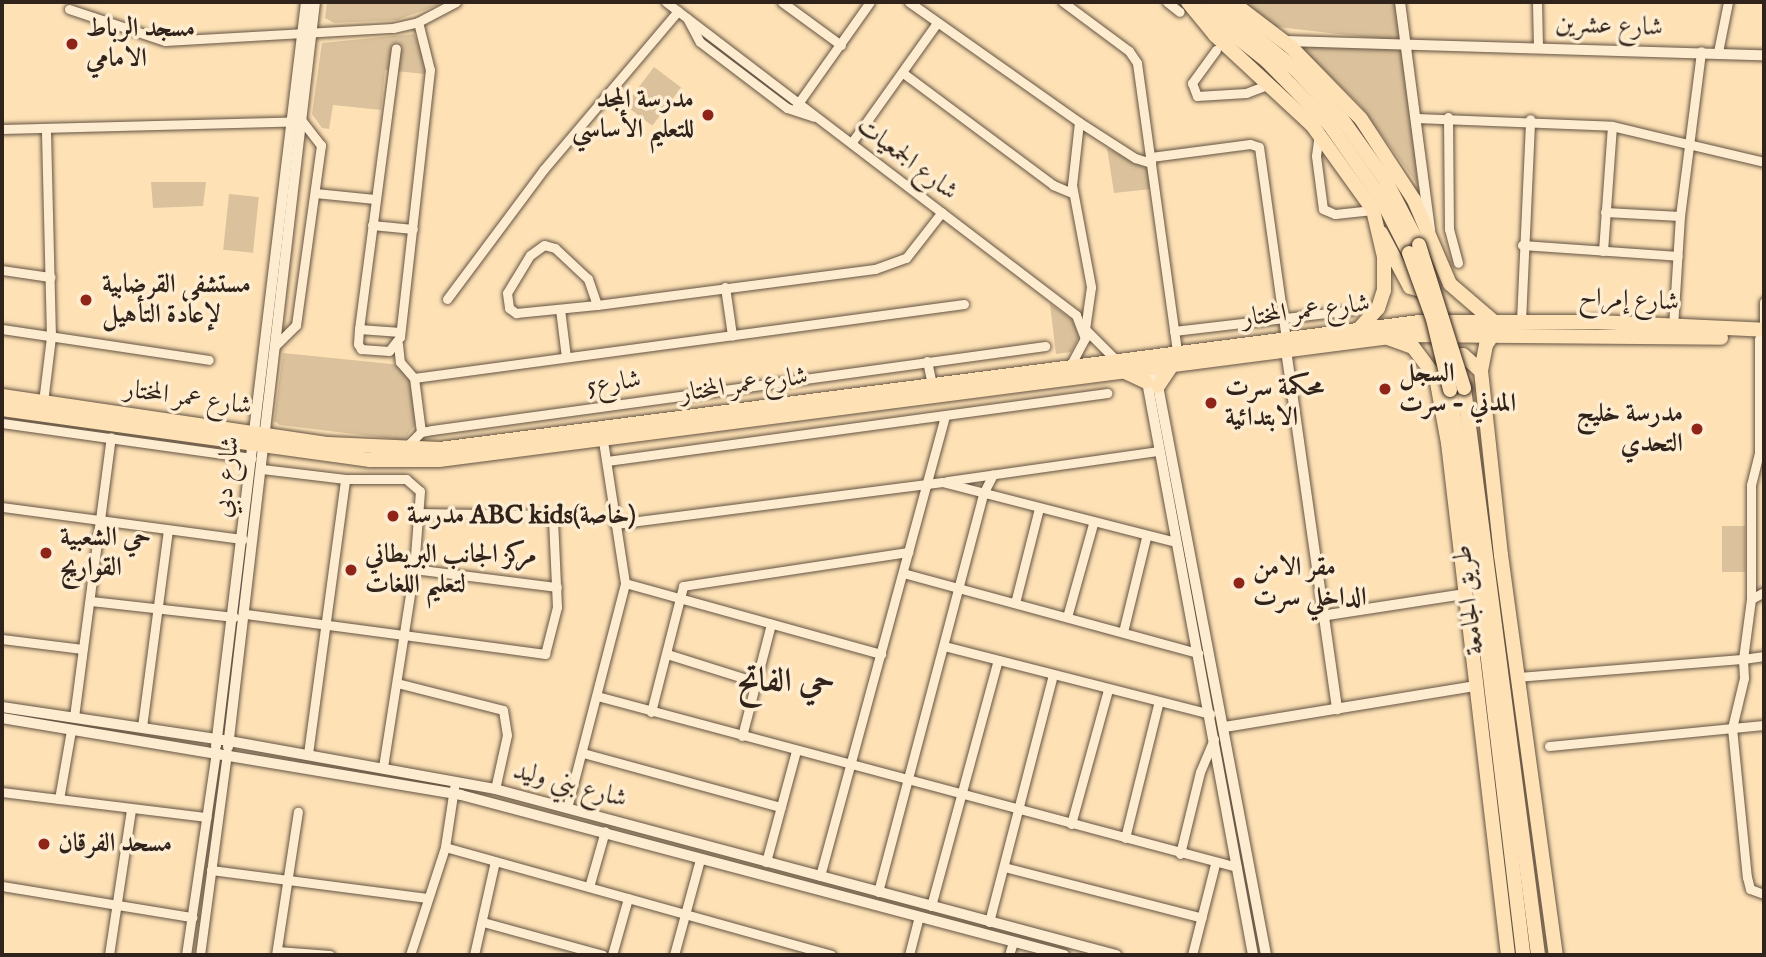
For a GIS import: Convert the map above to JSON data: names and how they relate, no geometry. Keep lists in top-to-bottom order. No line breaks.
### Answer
{"streets":{"main road":["شارع إمراح","شارع عمر المختار","طريق الجامعة"],"street":["شارع عشرين","شارع الجمعيات","شارع5","شارع دبي","شارع بني وليد"]},"crossings":[["شارع الجمعيات","شارع عمر المختار"],["شارع إمراح","شارع عمر المختار"],["شارع عمر المختار","شارع دبي"],["شارع دبي","شارع بني وليد"]],"districts":["حي الفاتح"],"places":["مسجد الرباط الامامي","مدرسة المجد للتعليم الأساسي","مستشفي القرضابية لإعادة التأهيل","السجل المدني - سرت","محكمة سرت الابتدائية","مدرسة خليج التحدي","مدرسة ABC kids(خاصة)","حي الشعبية القواريج","مركز الجانب البريطاني لتعليم اللغات","مقر الامن الداخلي سرت","مسحد الفرقان"]}
